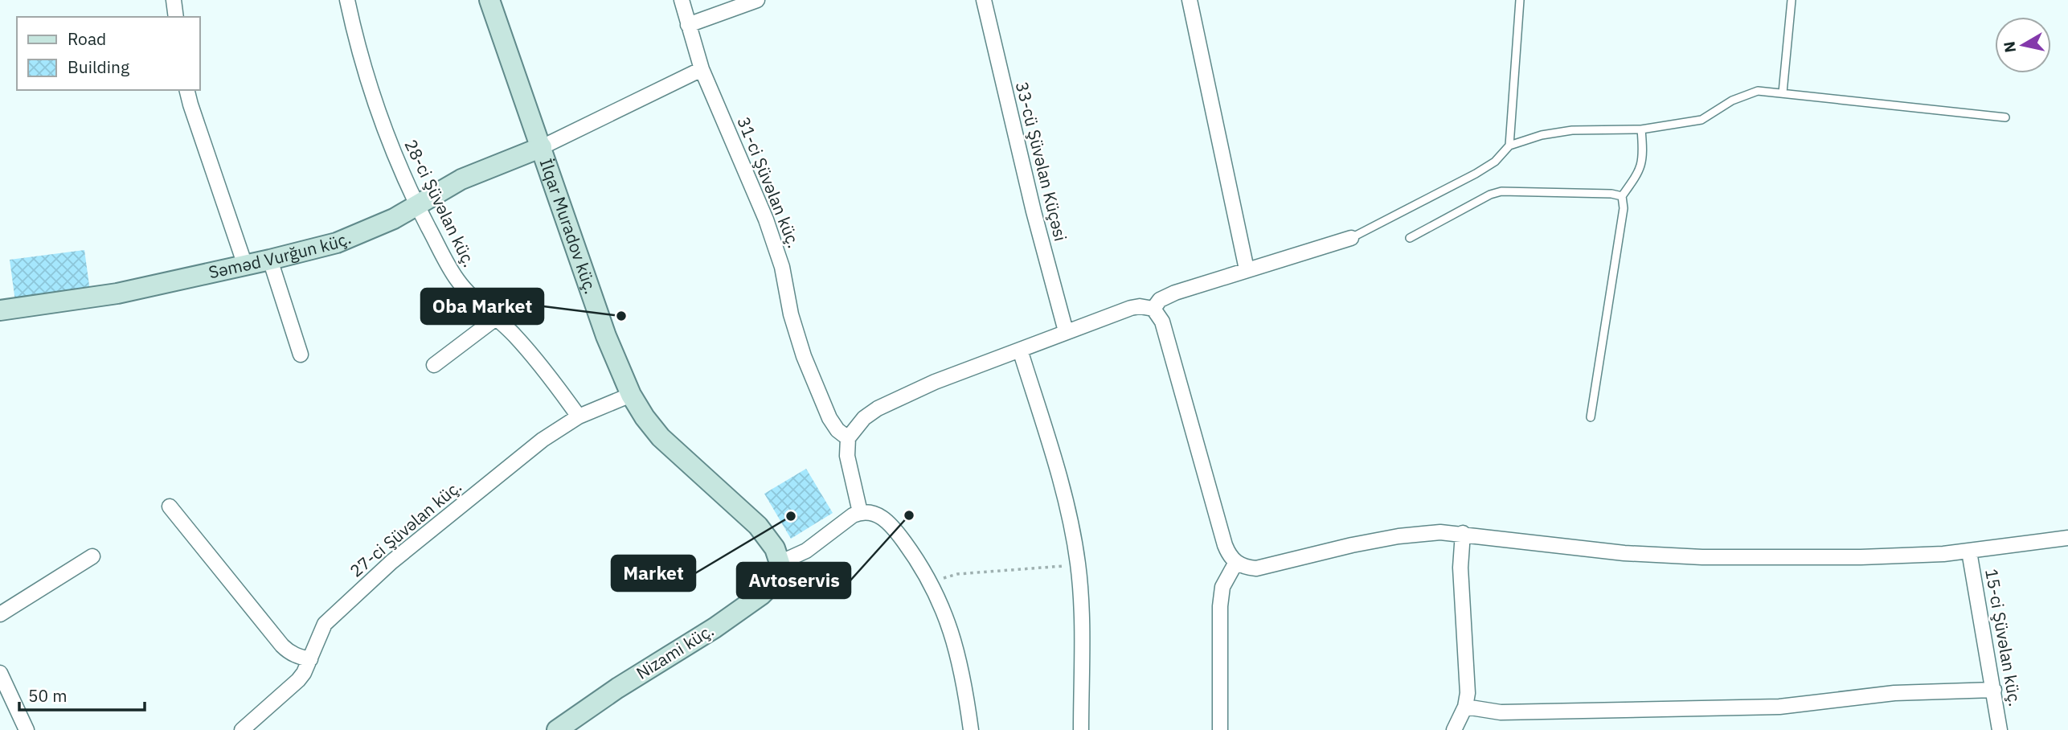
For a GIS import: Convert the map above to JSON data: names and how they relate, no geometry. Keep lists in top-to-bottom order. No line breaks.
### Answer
{"streets":{"street":["33-cü Şüvəlan Küçəsi","31-ci Şüvəlan küç.","28-ci Şüvəlan küç.","İlqar Muradov küç.","Səməd Vurğun küç.","27-ci Şüvəlan küç.","15-ci Şüvəlan küç.","Nizami küç."]},"crossings":[["28-ci Şüvəlan küç.","Səməd Vurğun küç."],["28-ci Şüvəlan küç.","27-ci Şüvəlan küç."],["İlqar Muradov küç.","Səməd Vurğun küç."],["İlqar Muradov küç.","27-ci Şüvəlan küç."],["İlqar Muradov küç.","Nizami küç."]],"places":["Oba Market","Avtoservis","Market"],"legend":["Road","Building"],"scale_bar":"50 m","north":"left"}
